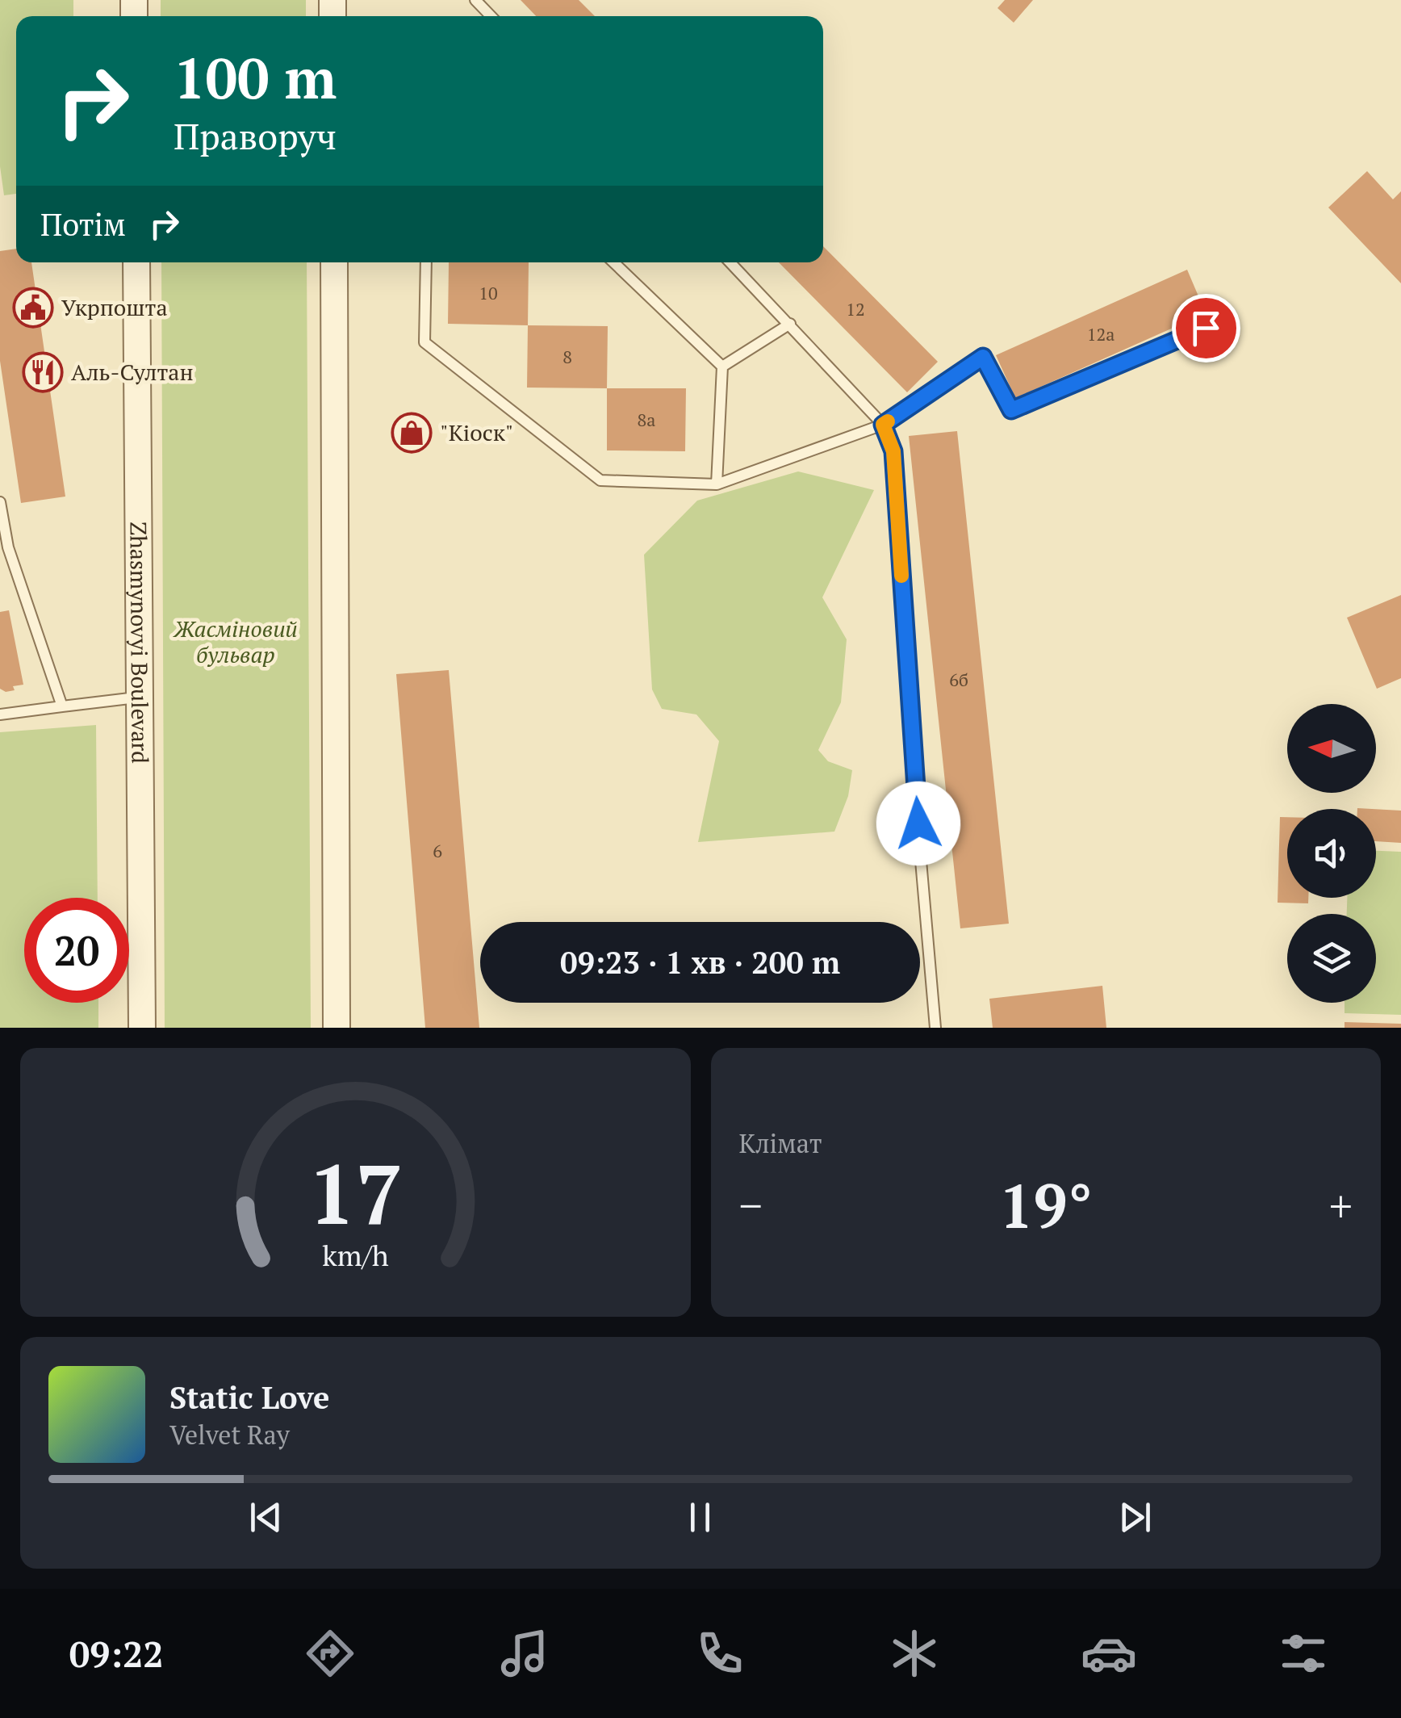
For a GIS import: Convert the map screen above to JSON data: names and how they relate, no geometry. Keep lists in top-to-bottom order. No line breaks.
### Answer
{"streets":{"street":["Zhasmynovyi Boulevard"]},"parks":["Жасміновий бульвар"],"places":{"public building":["Укрпошта"],"restaurant":["Аль-Султан"],"shop":["\"Кіоск\""]},"house_numbers":["10","12","12а","8","8а","6б","6"],"north":"left","page":{"turn":["100 m","Праворуч"],"then":"Потім","limit":"20","trip":"09:23 · 1 хв · 200 m","tile":"Клімат","heat":["−","19°","+"],"song":["Static Love","Velvet Ray"],"tabs":"09:22","gauge":["17","km/h"]}}
